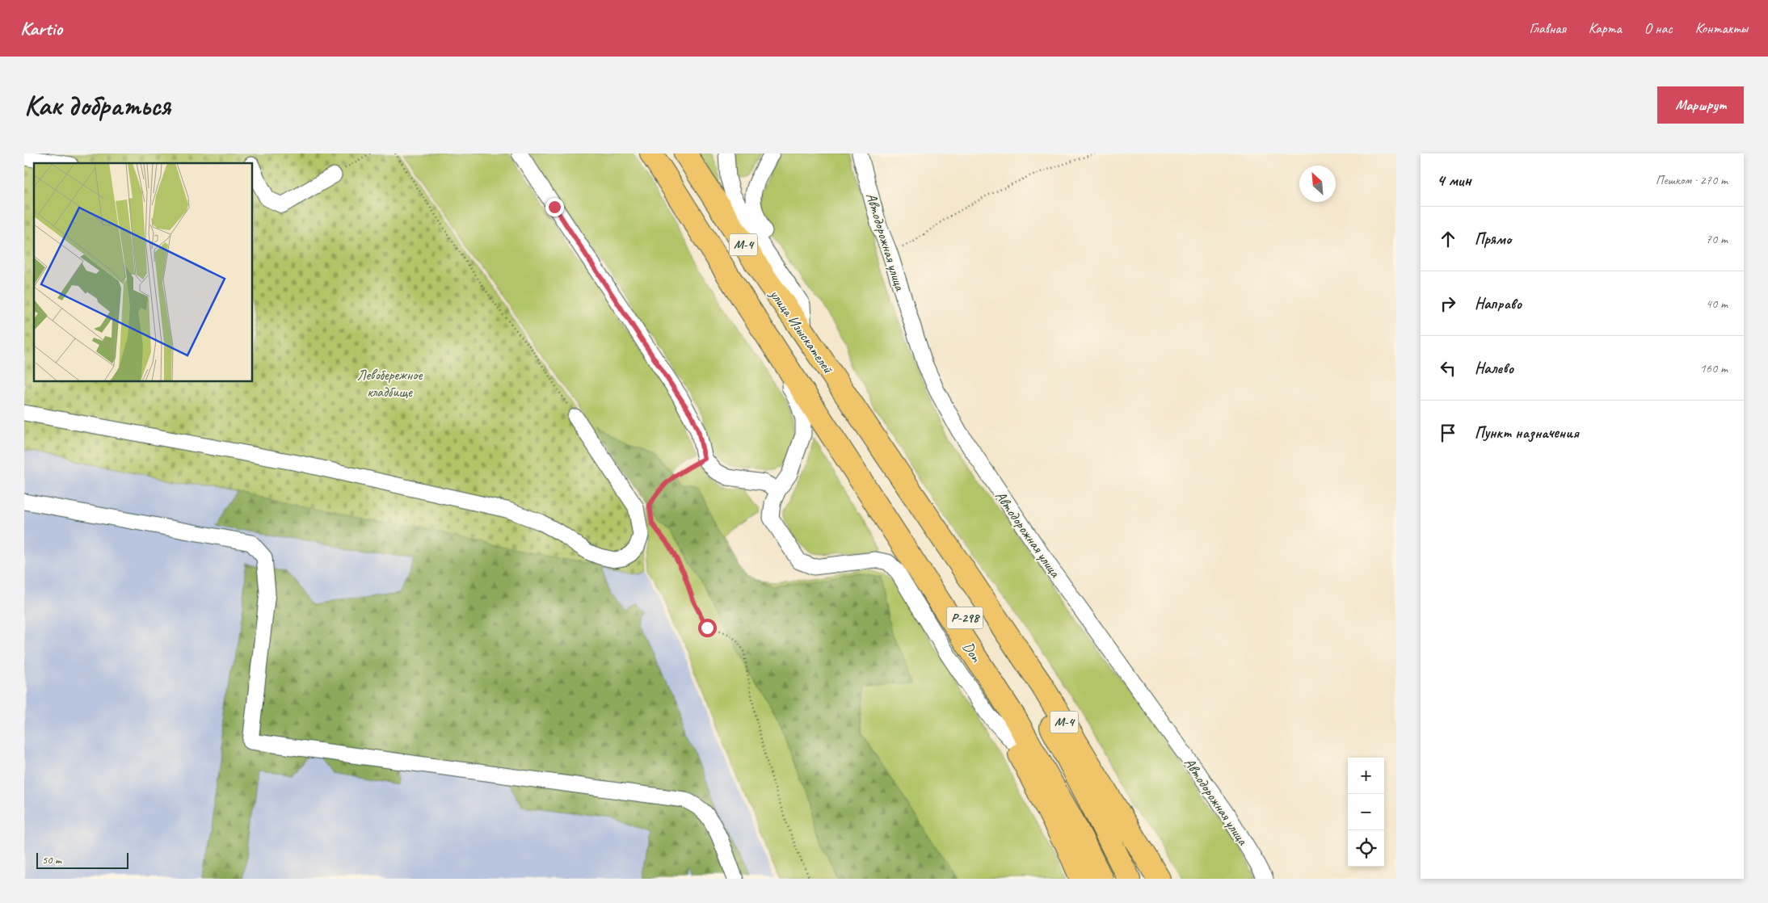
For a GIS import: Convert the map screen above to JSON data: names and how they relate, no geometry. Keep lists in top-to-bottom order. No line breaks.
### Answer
{"streets":{"highway":["М-4","улица Изыскателей","Р-298","Don"],"lane":["Автодорожная улица"]},"crossings":[["М-4","улица Изыскателей"],["М-4","Р-298"],["М-4","Don"],["улица Изыскателей","Р-298"],["Р-298","Don"]],"parks":["Левобережное кладбище"],"scale_bar":"50 m","north":"top left","page":{"header":"Kartio","nav":["Главная","Карта","О нас","Контакты"],"buttons":"Маршрут","title":"Как добраться","heading":["4 мин","Пешком · 270 m"],"list":[["Прямо","70 m"],["Направо","40 m"],["Налево","160 m"],"Пункт назначения"],"map_buttons":["+","−"],"scale":"50 m"}}
